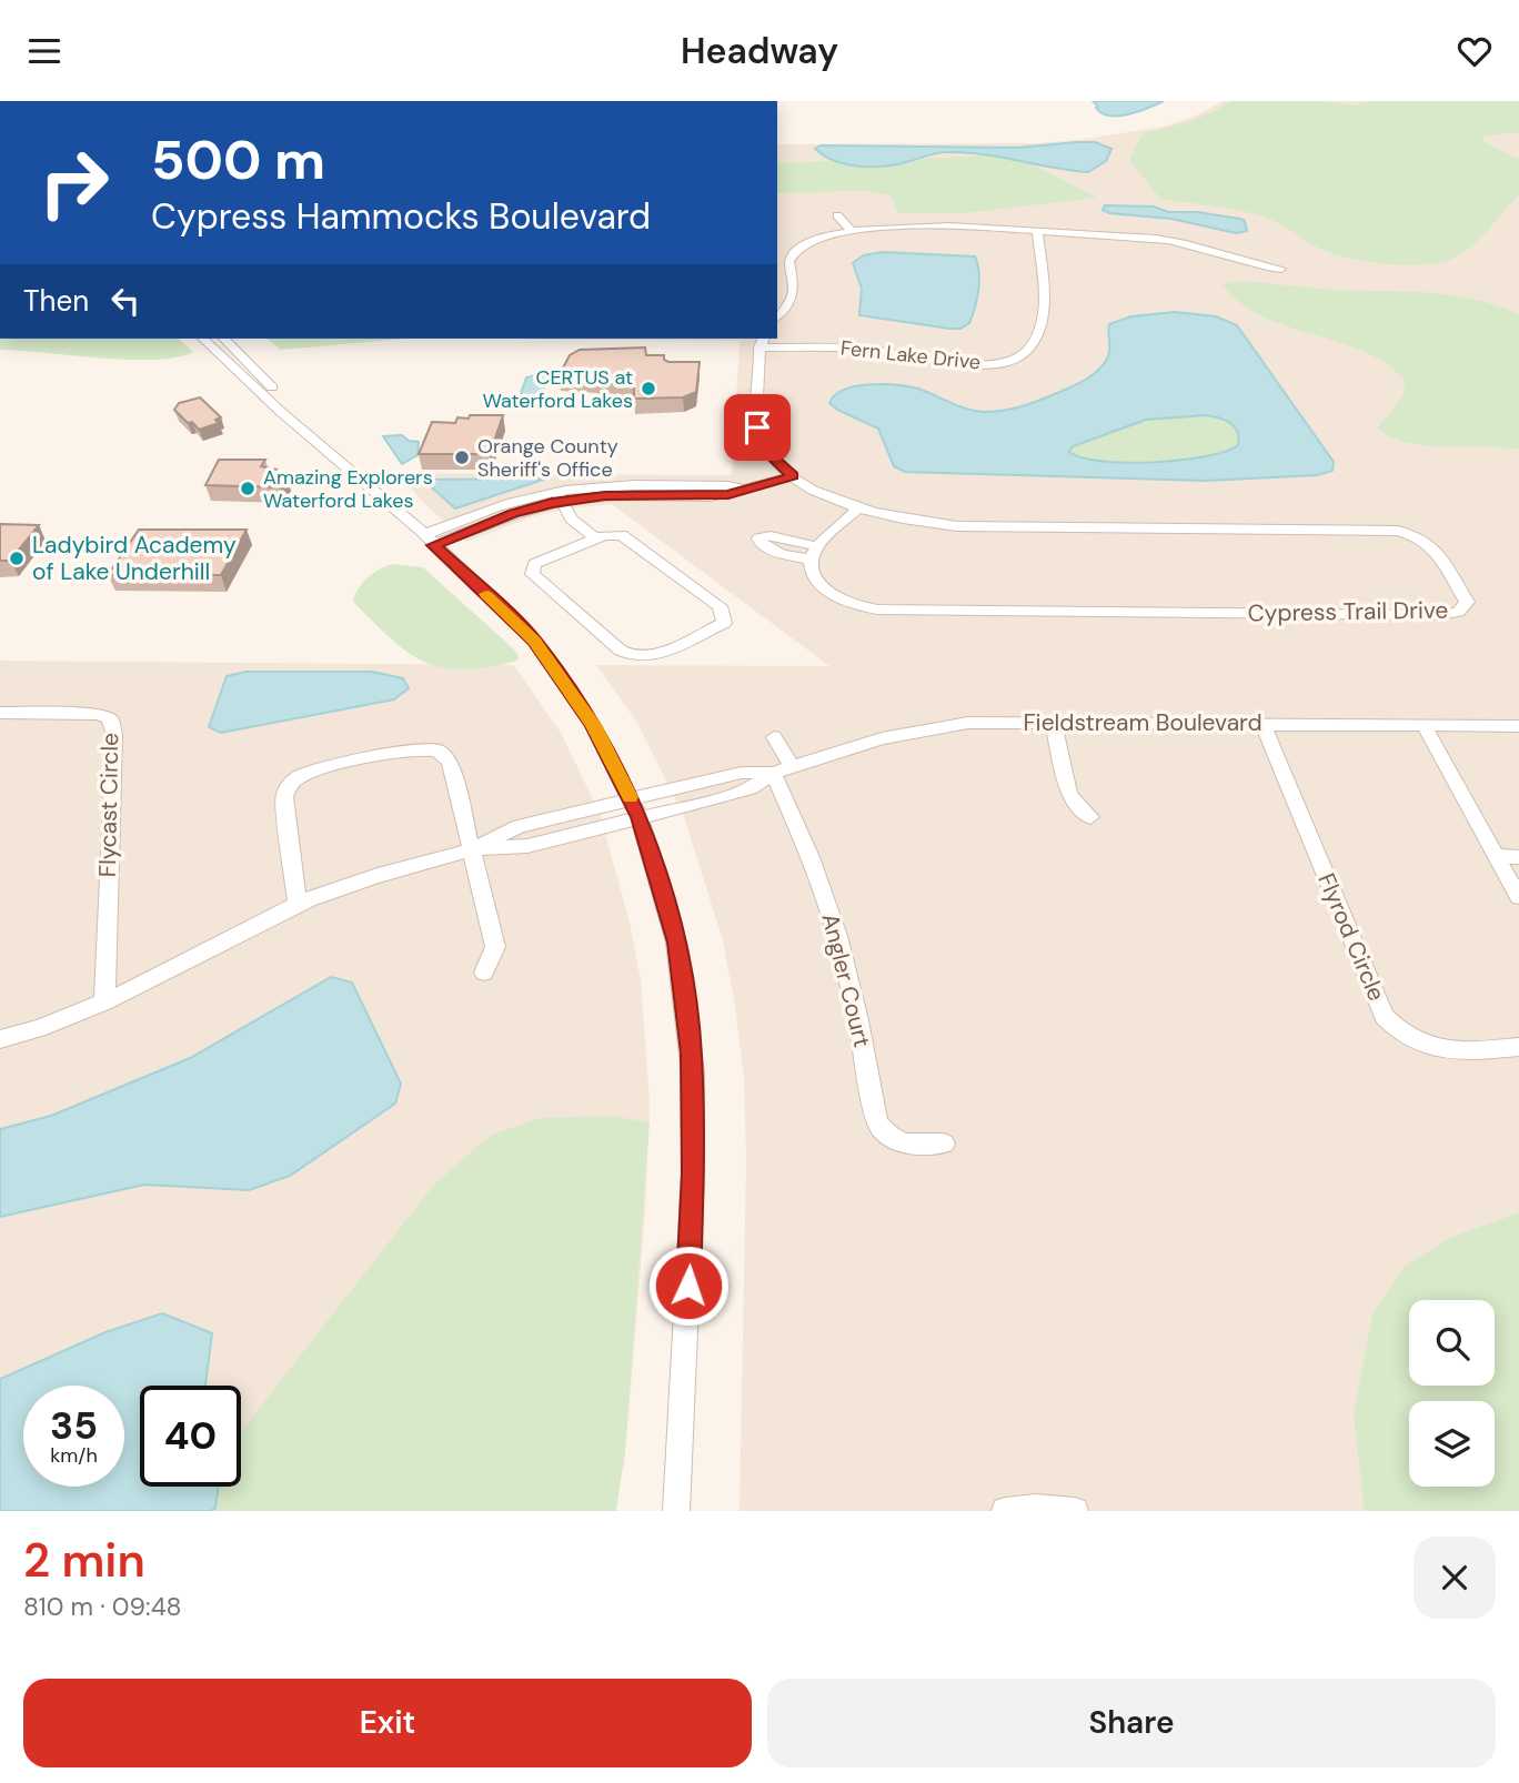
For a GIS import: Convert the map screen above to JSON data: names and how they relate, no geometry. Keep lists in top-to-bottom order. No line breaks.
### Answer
{"streets":{"street":["Fern Lake Drive","Cypress Trail Drive","Fieldstream Boulevard","Flycast Circle","Flyrod Circle","Angler Court"]},"crossings":[["Fern Lake Drive","Cypress Trail Drive"],["Fieldstream Boulevard","Flycast Circle"],["Fieldstream Boulevard","Flyrod Circle"],["Fieldstream Boulevard","Angler Court"]],"places":["CERTUS at Waterford Lakes","Orange County Sheriff's Office","Amazing Explorers Waterford Lakes","Ladybird Academy of Lake Underhill"],"page":{"header":"Headway","turn":["500 m","Cypress Hammocks Boulevard"],"then":"Then","speed":"35 km/h","limit":"40","heading":["2 min","810 m · 09:48"],"buttons":["Exit","Share"]}}
